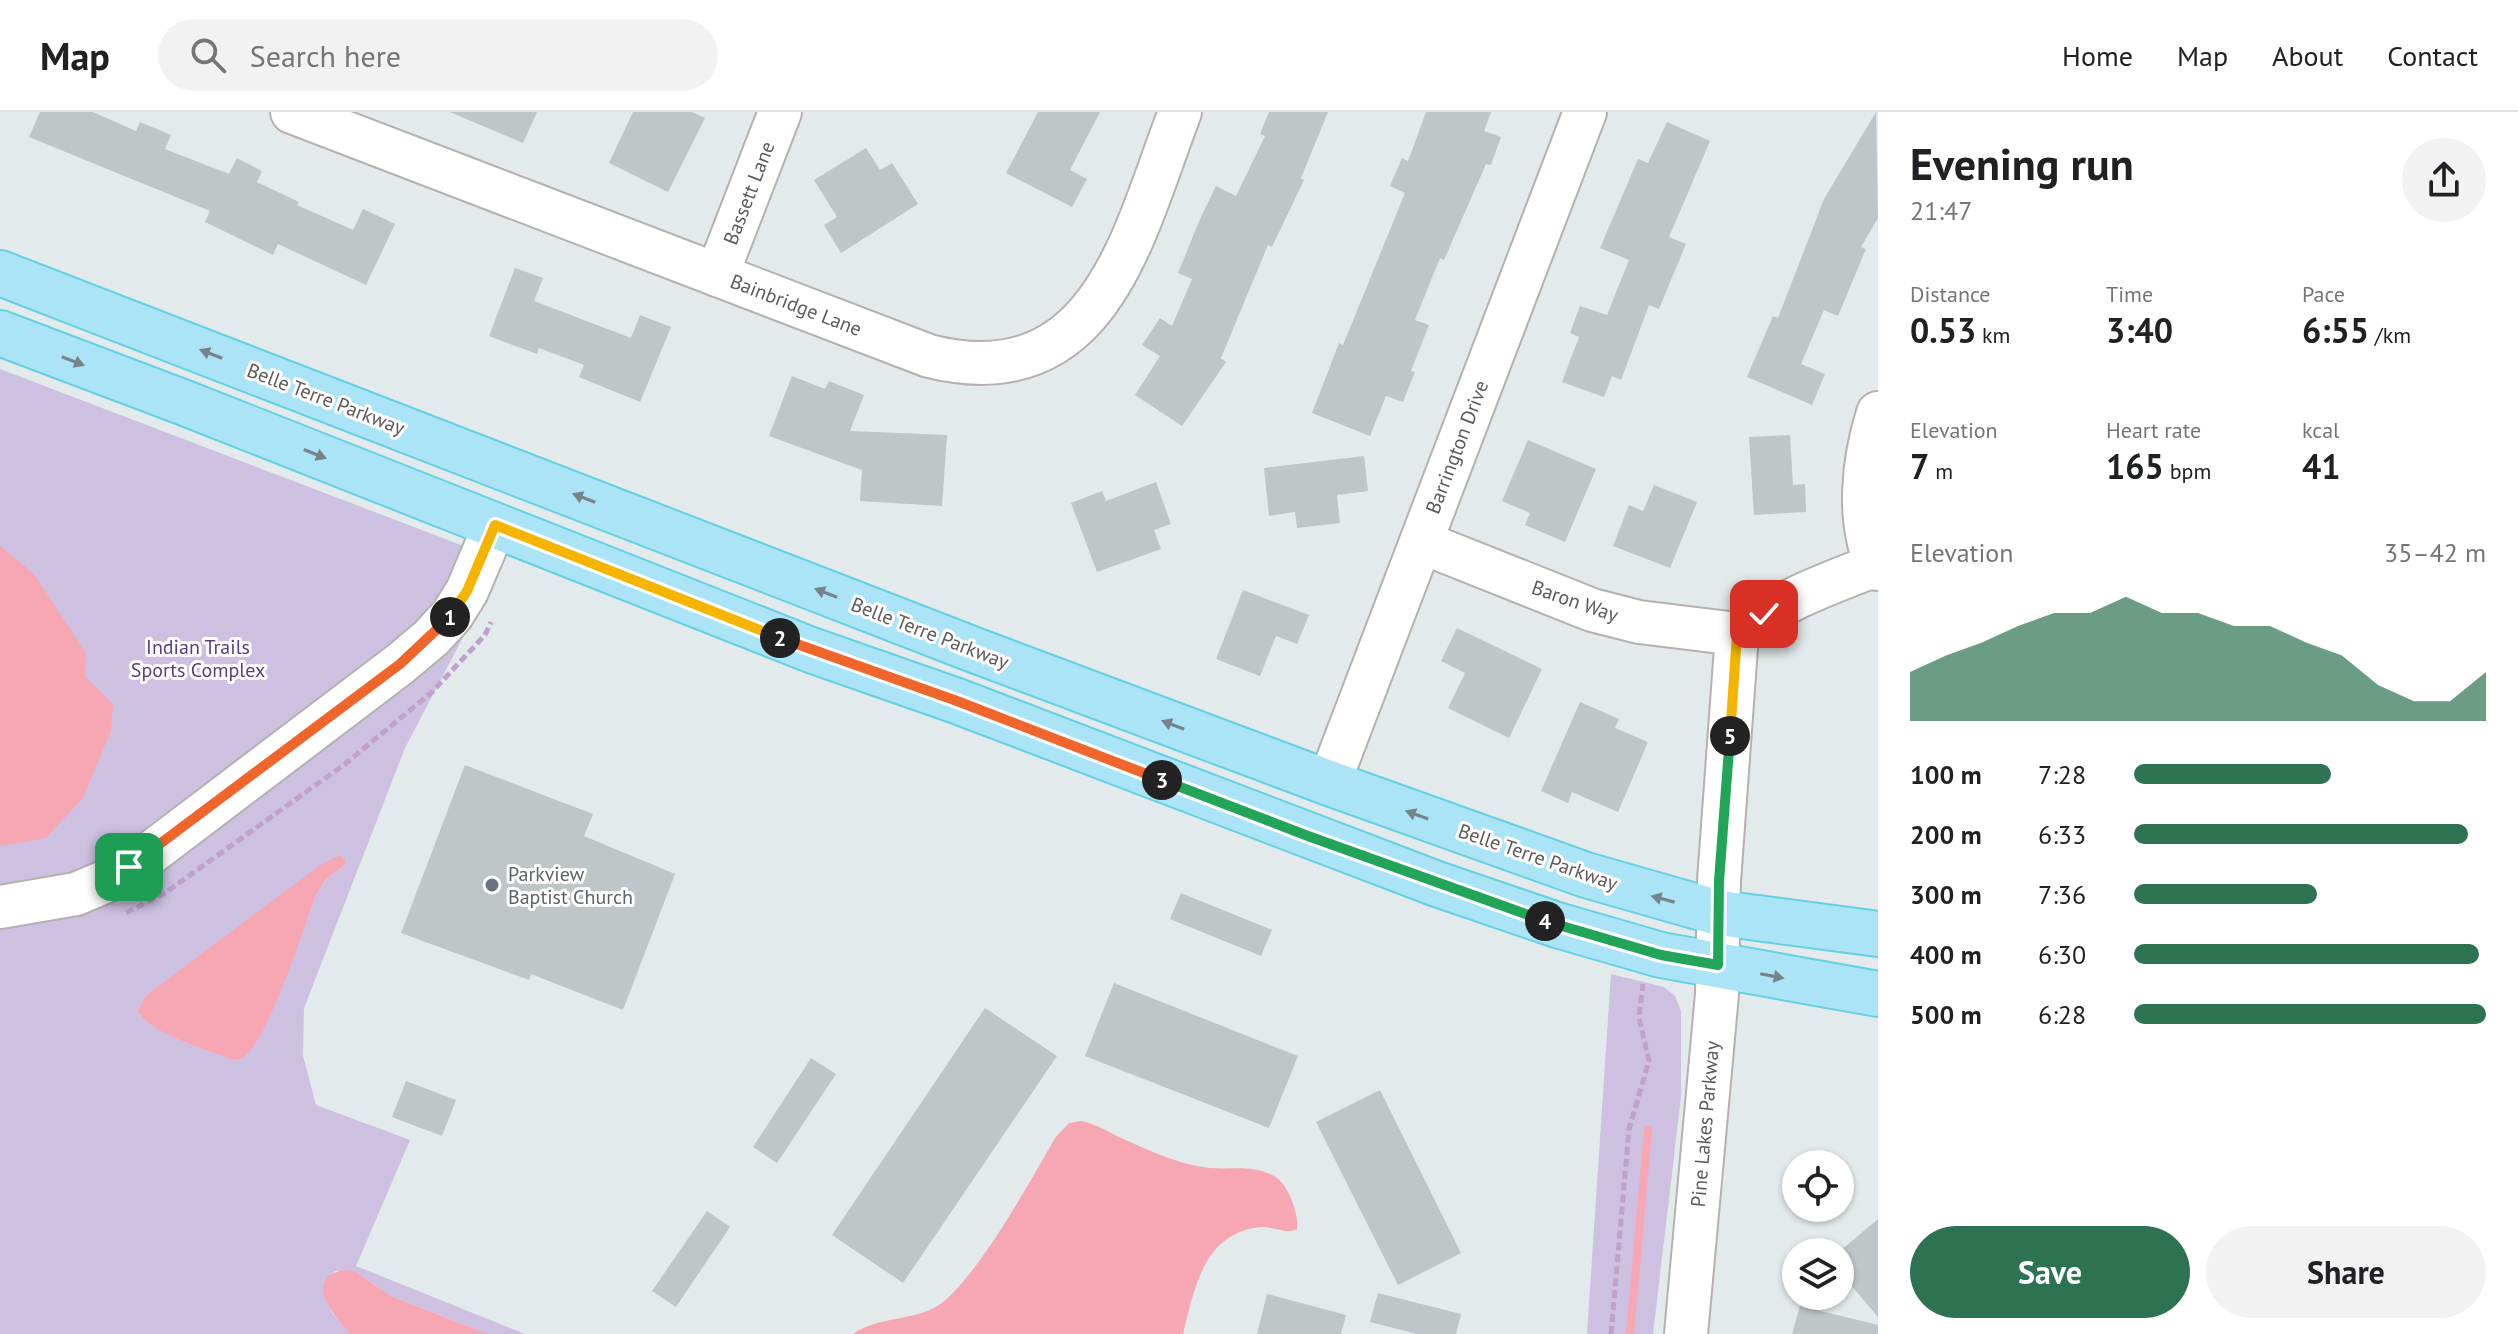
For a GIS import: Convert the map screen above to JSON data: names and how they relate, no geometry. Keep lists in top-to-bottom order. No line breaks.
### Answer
{"streets":{"main road":["Belle Terre Parkway"],"street":["Bassett Lane","Bainbridge Lane","Barrington Drive","Baron Way","Pine Lakes Parkway"]},"crossings":[["Bassett Lane","Bainbridge Lane"],["Belle Terre Parkway","Barrington Drive"],["Belle Terre Parkway","Pine Lakes Parkway"],["Barrington Drive","Baron Way"],["Baron Way","Pine Lakes Parkway"]],"parks":["Indian Trails Sports Complex"],"places":["Parkview Baptist Church"],"page":{"header":"Map","search":"Search here","nav":["Home","Map","About","Contact"],"heading":["Evening run","21:47"],"stats":[["Distance","0.53 km"],["Time","3:40"],["Pace","6:55 /km"],["Elevation","7 m"],["Heart rate","165 bpm"],["kcal","41"]],"chart":["Elevation","35–42 m"],"pins":["1","2","5","3","4"],"list":[{"name":"100 m","note":"7:28"},{"name":"200 m","note":"6:33"},{"name":"300 m","note":"7:36"},{"name":"400 m","note":"6:30"},{"name":"500 m","note":"6:28"}],"buttons":["Save","Share"]}}
